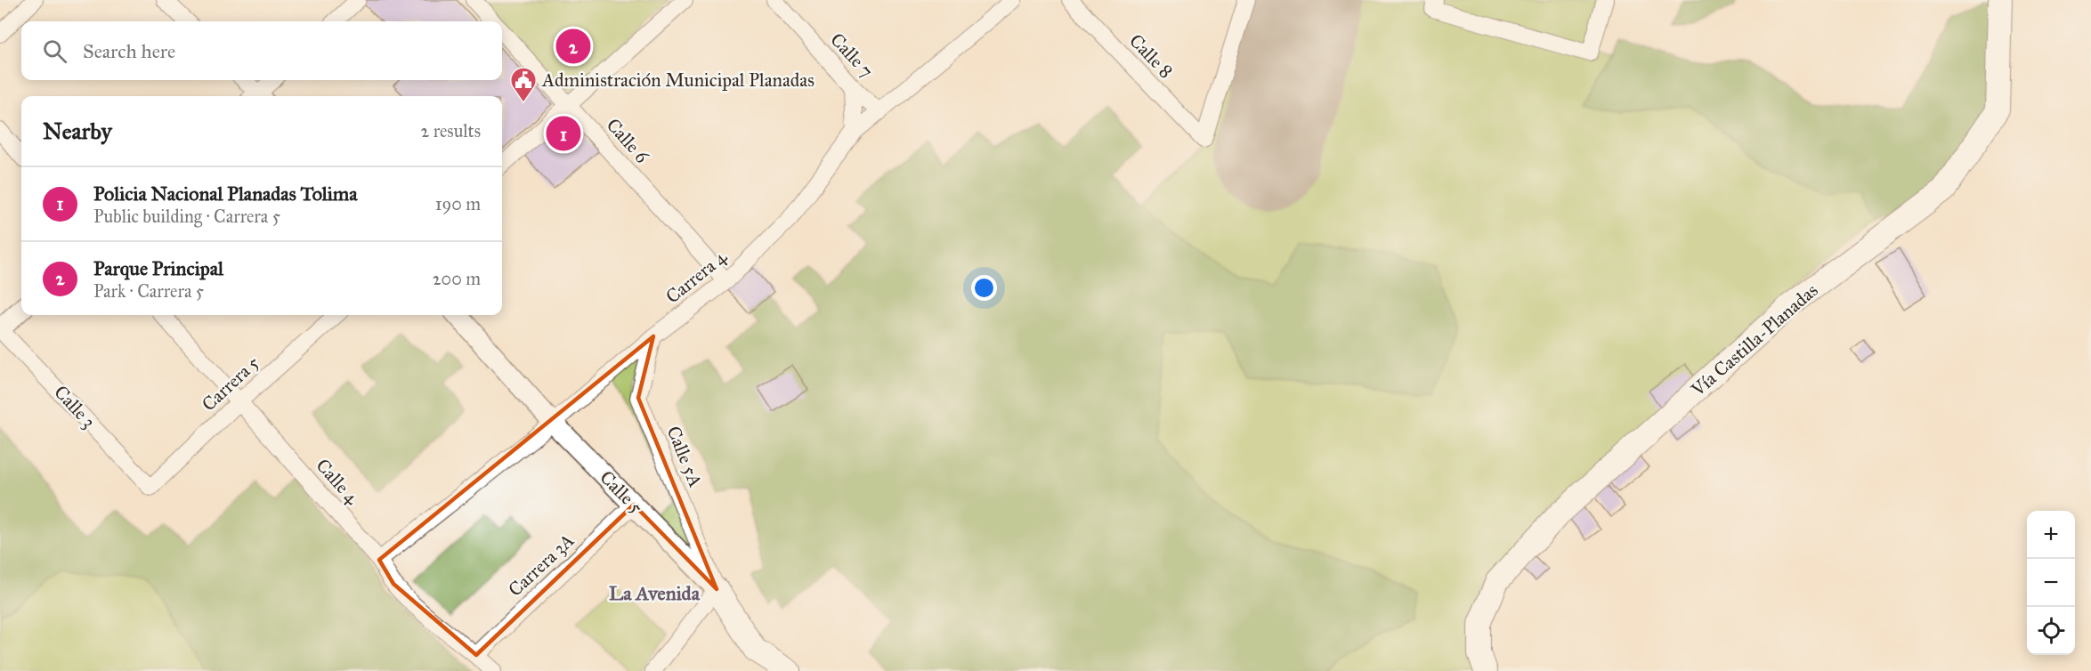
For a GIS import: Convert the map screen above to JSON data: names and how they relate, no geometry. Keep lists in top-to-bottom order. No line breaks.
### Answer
{"streets":{"main road":["Vía Castilla-Planadas","Calle 5"],"street":["Calle 7","Calle 8","Calle 6","Carrera 4","Carrera 5","Calle 3","Calle 5A","Calle 4","Carrera 3A"]},"crossings":[["Calle 7","Carrera 4"],["Calle 6","Carrera 4"],["Carrera 4","Calle 5A"],["Carrera 4","Calle 4"],["Carrera 4","Calle 5"],["Carrera 5","Calle 3"],["Carrera 5","Calle 4"],["Calle 5A","Calle 5"],["Calle 4","Carrera 3A"],["Calle 5","Carrera 3A"]],"districts":["La Avenida"],"places":{"public building":["Administración Municipal Planadas"]},"page":{"search":"Search here","pins":["2","1"],"heading":["Nearby","2 results"],"list":[{"mark":"1","name":"Policia Nacional Planadas Tolima","note":"Public building · Carrera 5","value":"190 m"},{"mark":"2","name":"Parque Principal","note":"Park · Carrera 5","value":"200 m"}],"map_buttons":["+","−"]}}
